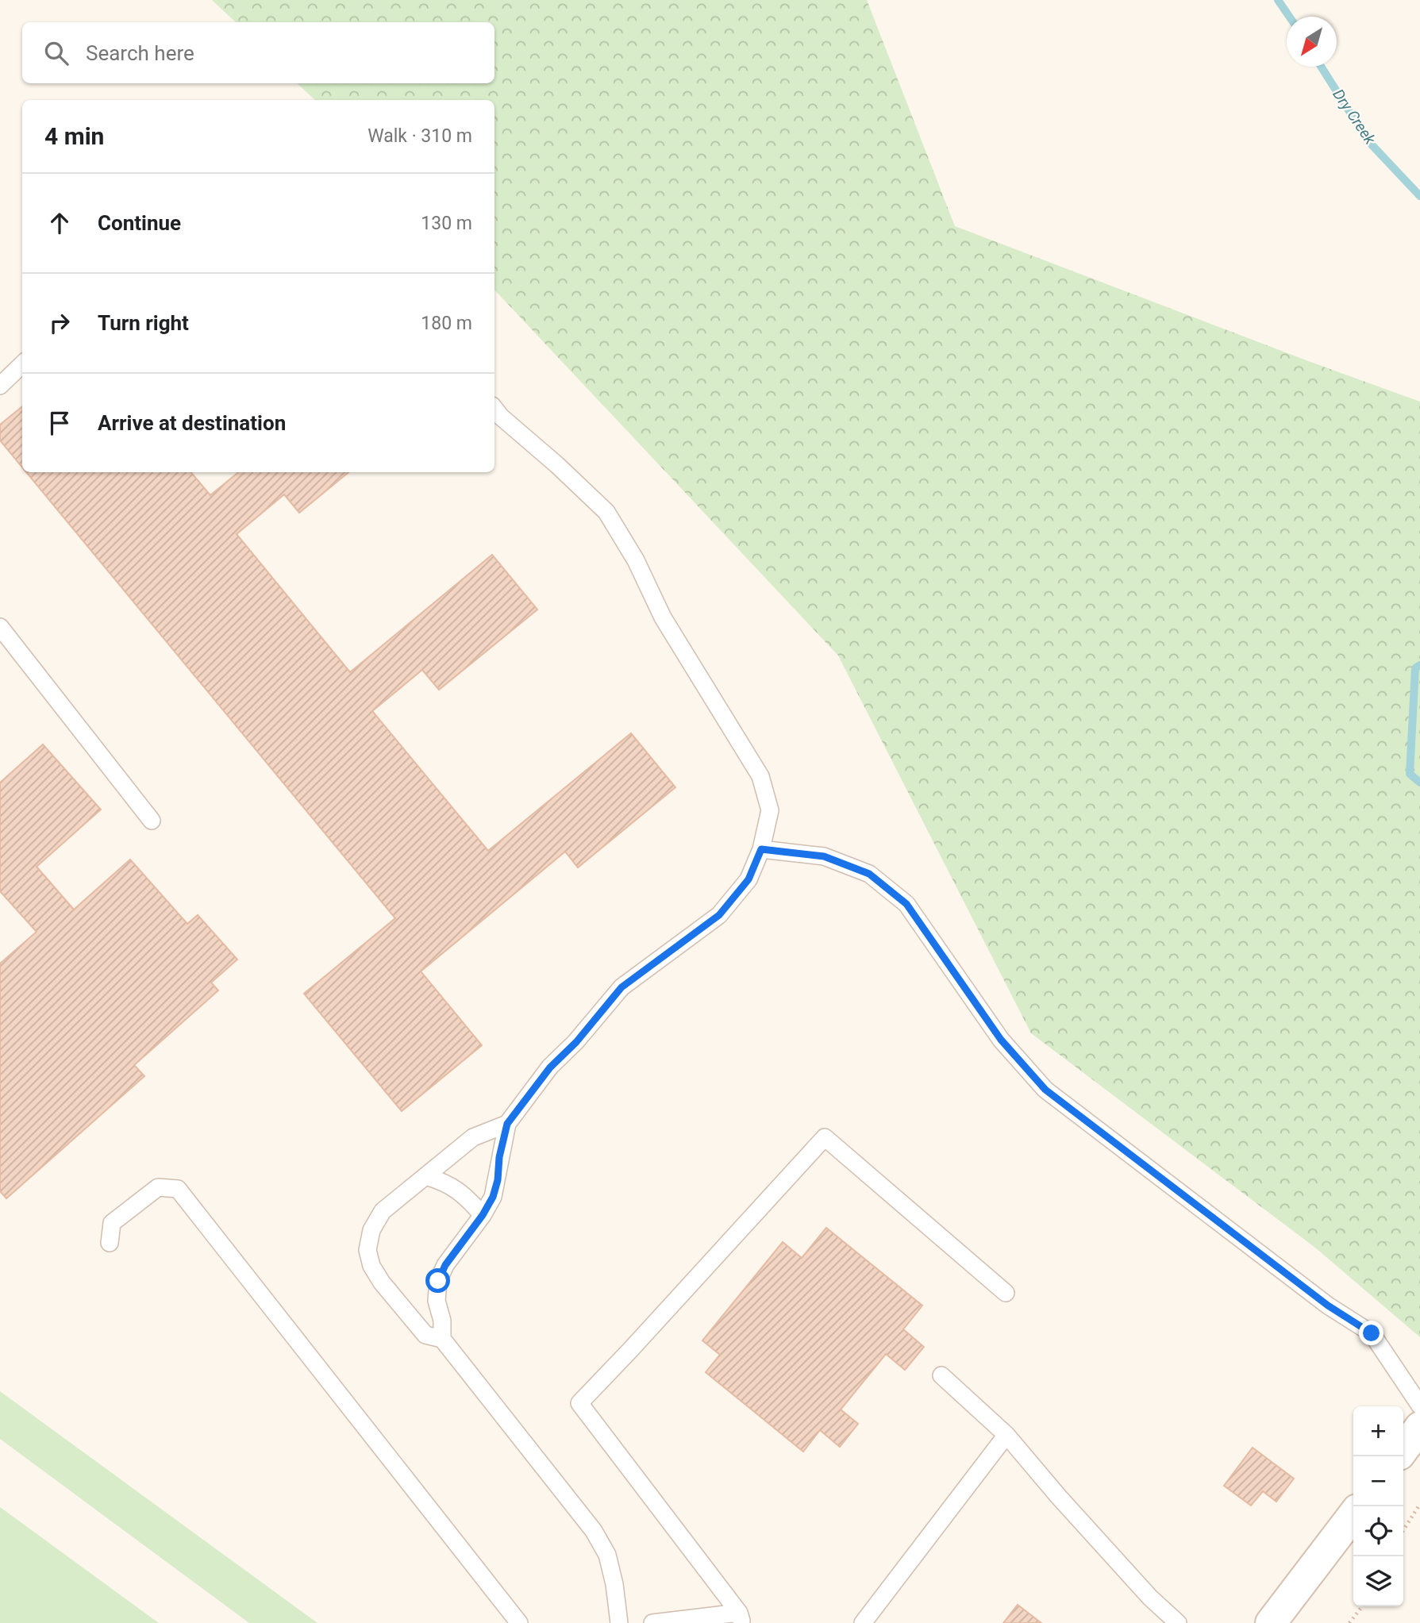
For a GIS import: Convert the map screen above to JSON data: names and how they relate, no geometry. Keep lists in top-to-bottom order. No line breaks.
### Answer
{"water":["Dry Creek"],"north":"bottom left","page":{"search":"Search here","heading":["4 min","Walk · 310 m"],"list":[["Continue","130 m"],["Turn right","180 m"],"Arrive at destination"],"map_buttons":["+","−"]}}
